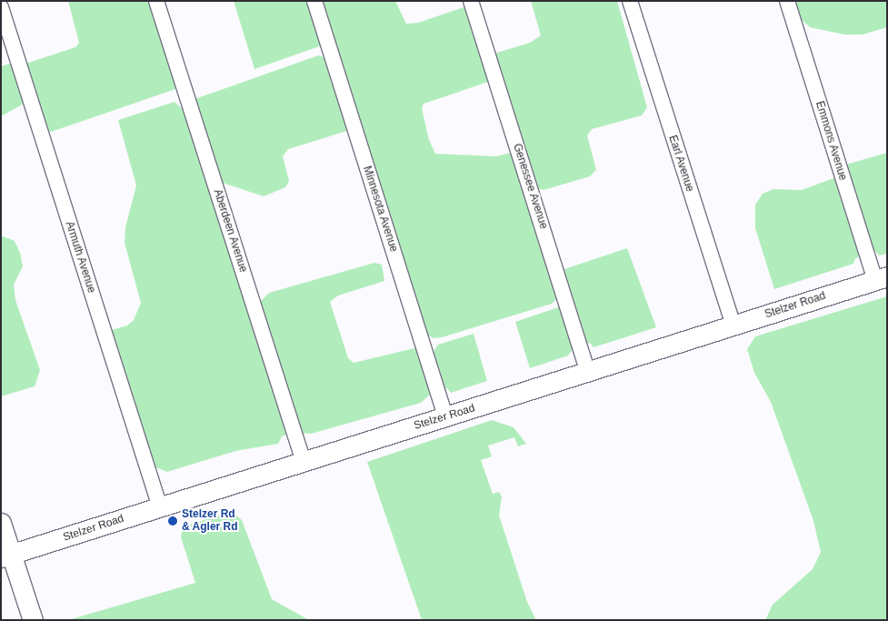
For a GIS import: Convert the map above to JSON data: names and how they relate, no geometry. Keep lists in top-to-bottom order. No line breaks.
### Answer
{"streets":{"main road":["Stelzer Road"],"street":["Emmons Avenue","Earl Avenue","Genessee Avenue","Minnesota Avenue","Aberdeen Avenue","Armuth Avenue"]},"crossings":[["Emmons Avenue","Stelzer Road"],["Earl Avenue","Stelzer Road"],["Genessee Avenue","Stelzer Road"],["Minnesota Avenue","Stelzer Road"],["Aberdeen Avenue","Stelzer Road"],["Armuth Avenue","Stelzer Road"]],"places":["Stelzer Rd & Agler Rd"]}
